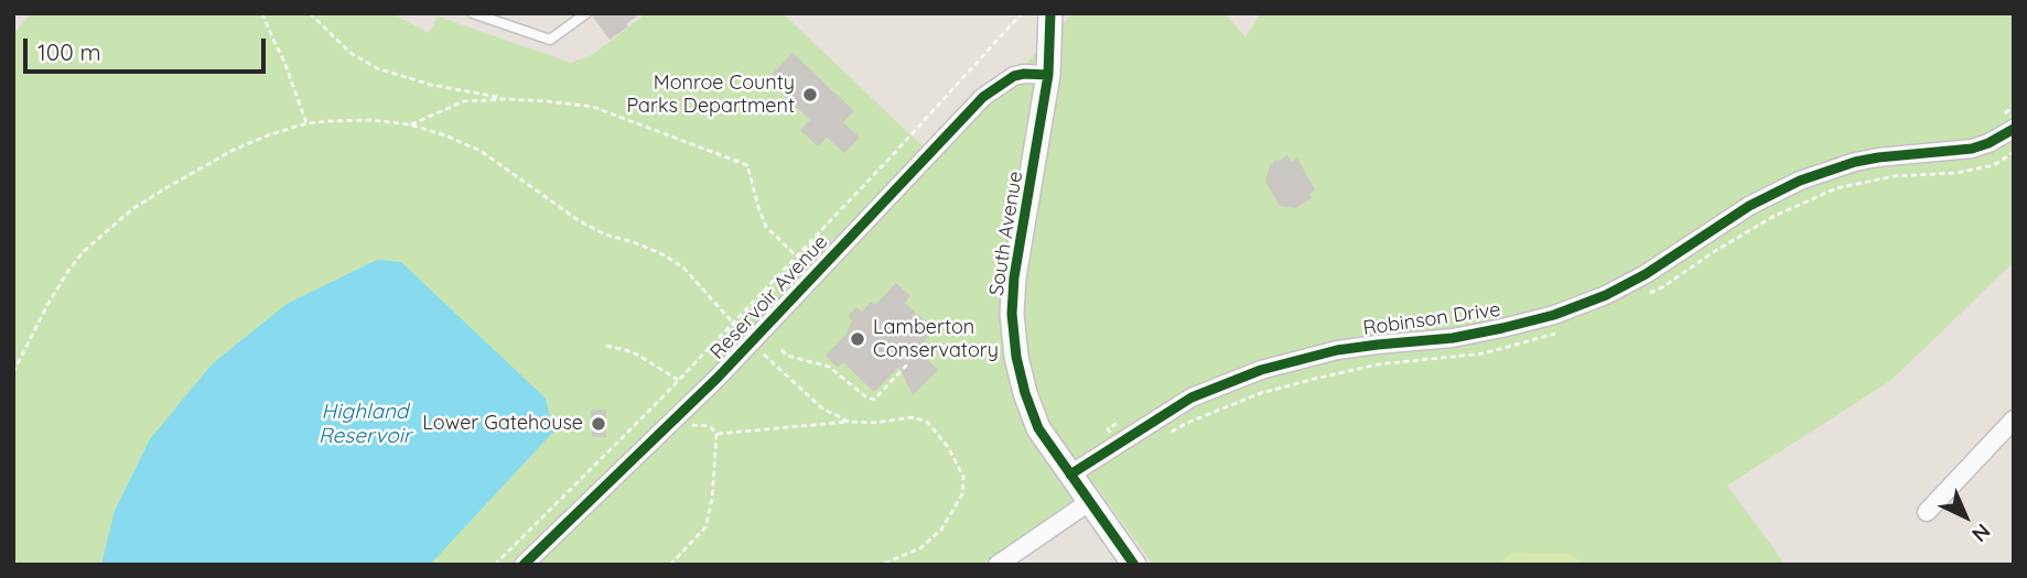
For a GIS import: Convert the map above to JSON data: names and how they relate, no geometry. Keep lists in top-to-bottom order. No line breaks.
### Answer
{"streets":{"main road":["South Avenue"],"street":["Reservoir Avenue","Robinson Drive"]},"crossings":[["South Avenue","Reservoir Avenue"],["South Avenue","Robinson Drive"]],"water":["Highland Reservoir"],"places":["Monroe County Parks Department","Lamberton Conservatory","Lower Gatehouse"],"scale_bar":"100 m","north":"bottom right"}
